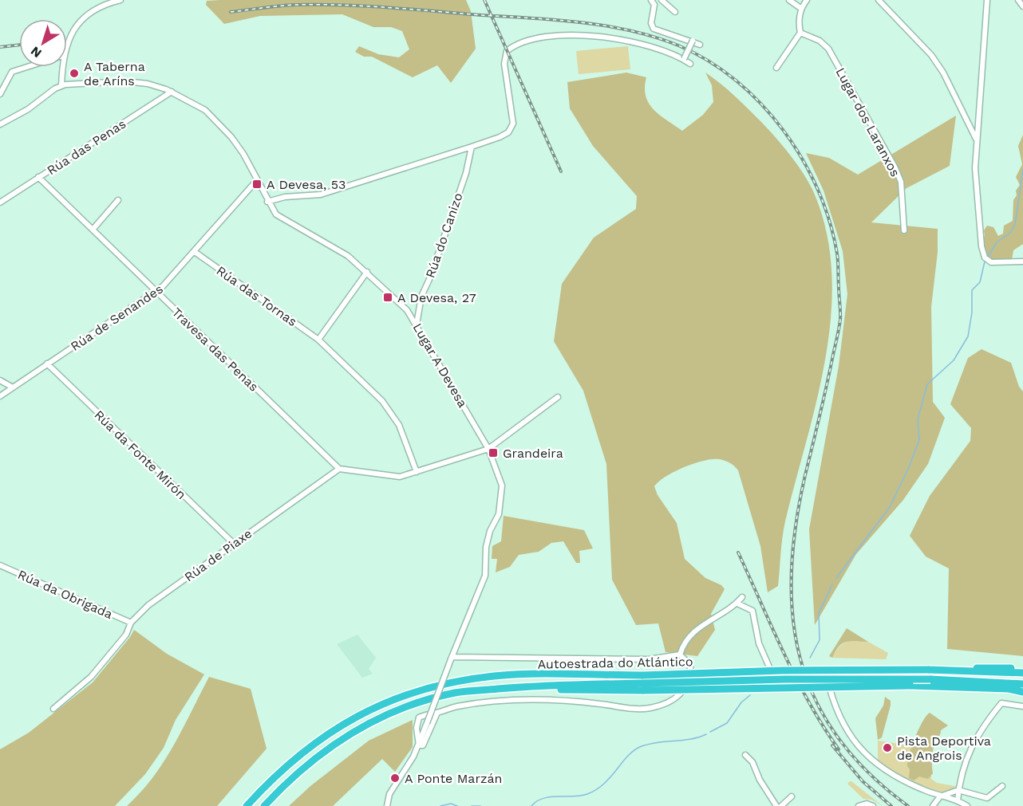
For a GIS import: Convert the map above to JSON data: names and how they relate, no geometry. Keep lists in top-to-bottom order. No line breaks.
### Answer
{"streets":{"highway":["Autoestrada do Atlántico"],"street":["Lugar dos Laranxos","Rúa das Penas","Rúa do Canizo","Rúa das Tornas","Rúa de Senandes","Travesa das Penas","Lugar A Devesa","Rúa da Fonte Mirón","Rúa de Piaxe","Rúa da Obrigada"]},"crossings":[["Rúa das Penas","Travesa das Penas"],["Rúa das Penas","Lugar A Devesa"],["Rúa do Canizo","Lugar A Devesa"],["Rúa das Tornas","Rúa de Senandes"],["Rúa de Senandes","Travesa das Penas"],["Rúa de Senandes","Lugar A Devesa"],["Rúa de Senandes","Rúa da Fonte Mirón"],["Travesa das Penas","Rúa de Piaxe"],["Rúa da Fonte Mirón","Rúa de Piaxe"],["Rúa de Piaxe","Rúa da Obrigada"]],"places":{"other":["A Taberna de Aríns","Pista Deportiva de Angrois","A Ponte Marzán"],"transit":["A Devesa, 53","A Devesa, 27","Grandeira"]},"north":"bottom left"}
